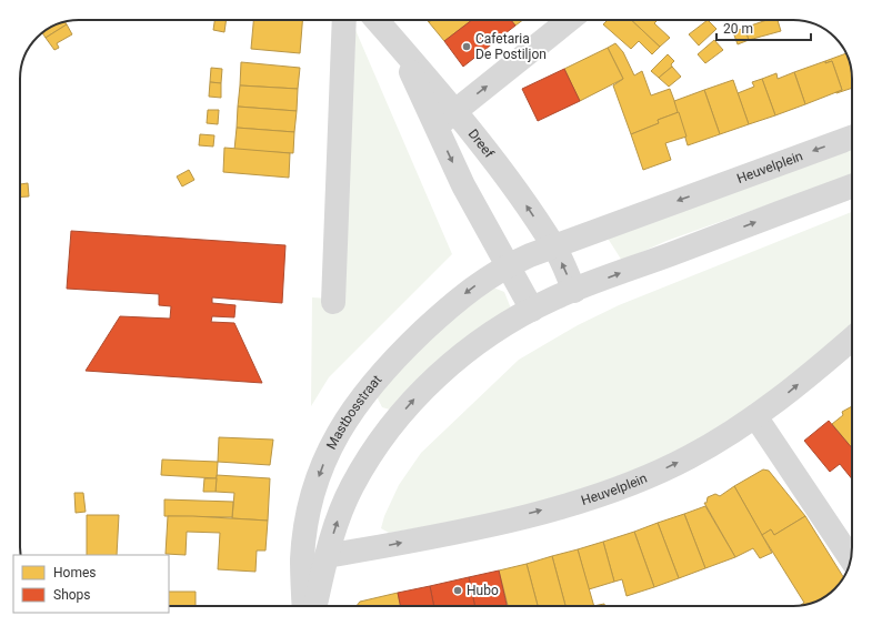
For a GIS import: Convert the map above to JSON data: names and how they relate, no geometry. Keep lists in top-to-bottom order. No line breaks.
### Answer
{"streets":{"street":["Dreef","Heuvelplein","Mastbosstraat"]},"crossings":[["Dreef","Heuvelplein"],["Dreef","Mastbosstraat"],["Heuvelplein","Mastbosstraat"]],"places":["Cafetaria De Postiljon","Hubo"],"legend":["Homes","Shops"],"scale_bar":"20 m"}
